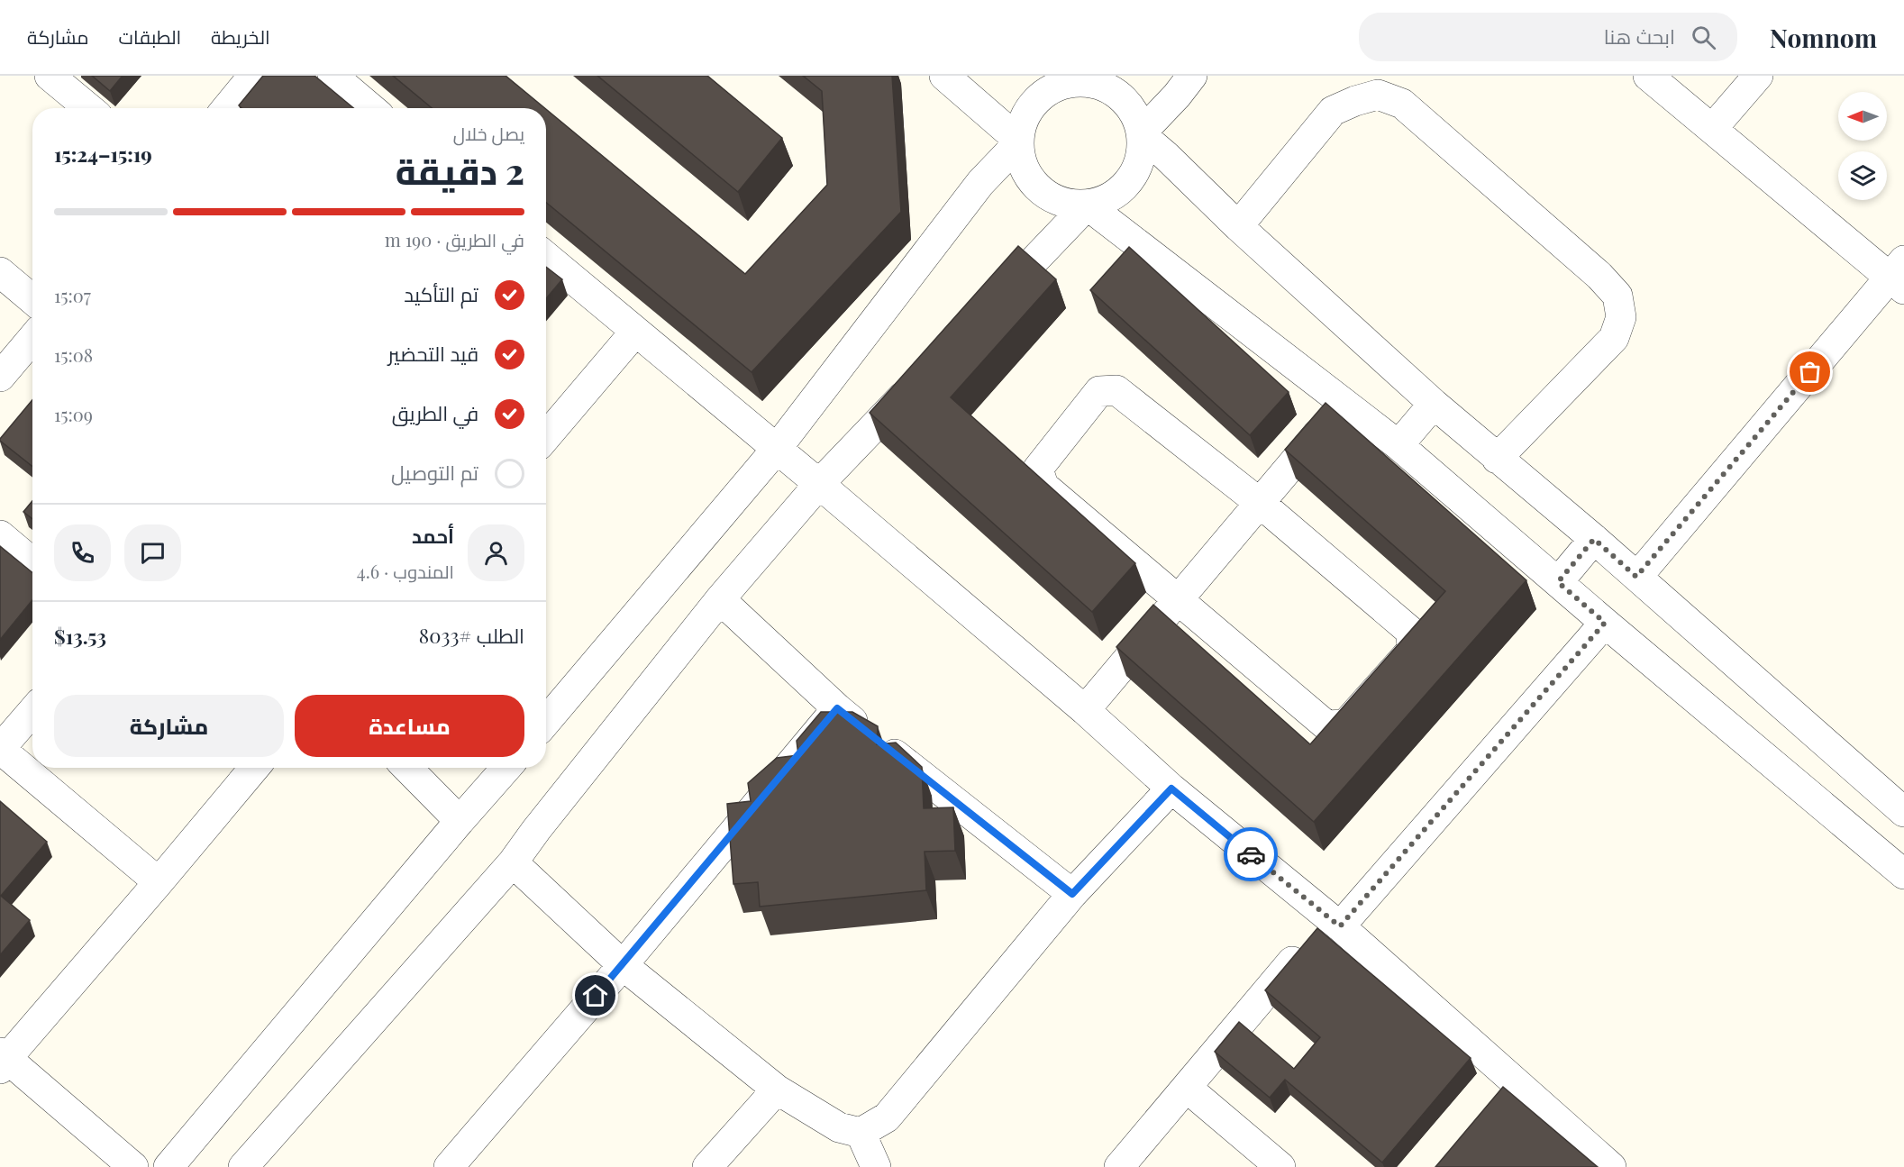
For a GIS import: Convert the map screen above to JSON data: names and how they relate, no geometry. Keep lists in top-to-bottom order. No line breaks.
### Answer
{"north":"left","page":{"header":"Nomnom","search":"ابحث هنا","nav":["الخريطة","الطبقات","مشاركة"],"heading":["2 دقيقة","يصل خلال","15:19–15:24"],"panel":["أحمد","المندوب · 4.6","الطلب #8033","$13.53"],"bar":"في الطريق · 190 m","list":[["تم التأكيد","15:07"],["قيد التحضير","15:08"],["في الطريق","15:09"],"تم التوصيل"],"buttons":["مساعدة","مشاركة"]}}
